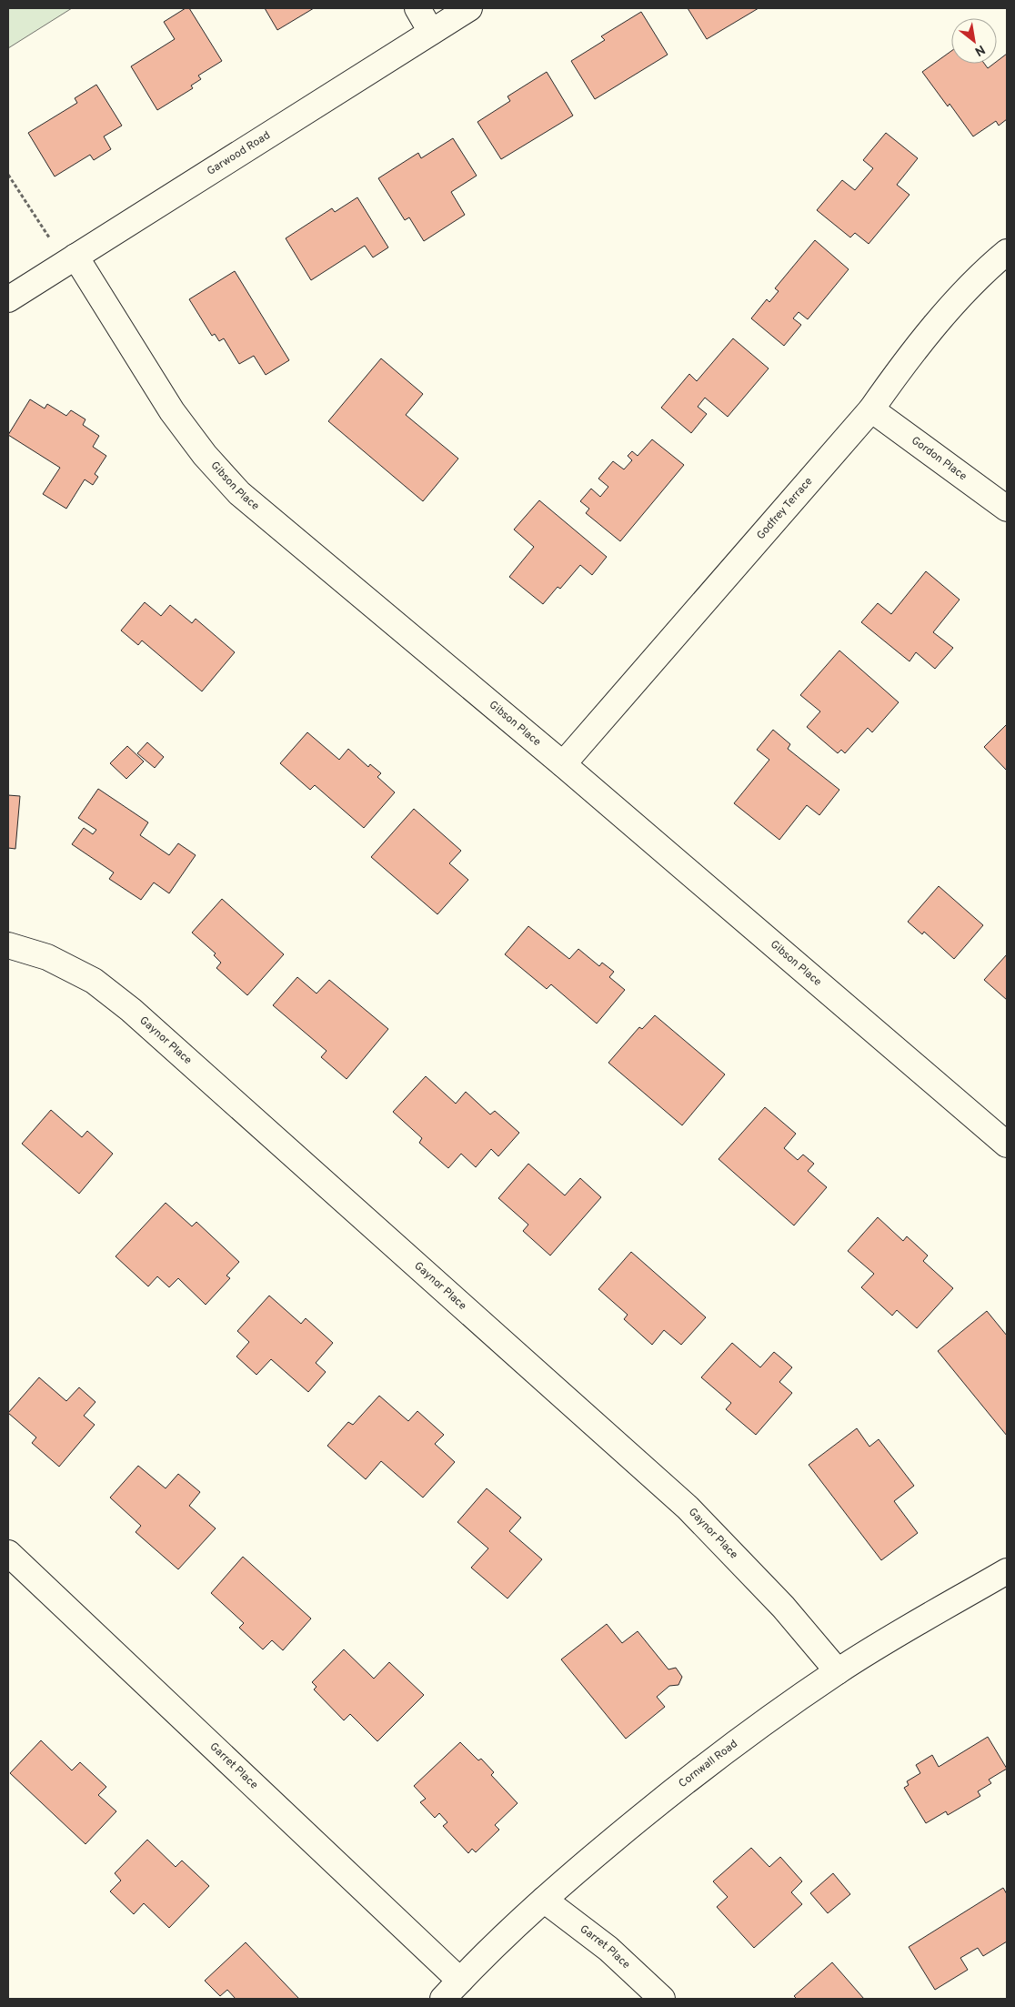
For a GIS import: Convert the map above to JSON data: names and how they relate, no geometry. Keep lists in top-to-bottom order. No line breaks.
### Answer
{"streets":{"street":["Garwood Road","Gordon Place","Gibson Place","Godfrey Terrace","Gaynor Place","Cornwall Road","Garret Place"]},"crossings":[["Garwood Road","Gibson Place"],["Gordon Place","Godfrey Terrace"],["Gibson Place","Godfrey Terrace"],["Gaynor Place","Cornwall Road"],["Cornwall Road","Garret Place"]],"north":"bottom right"}
